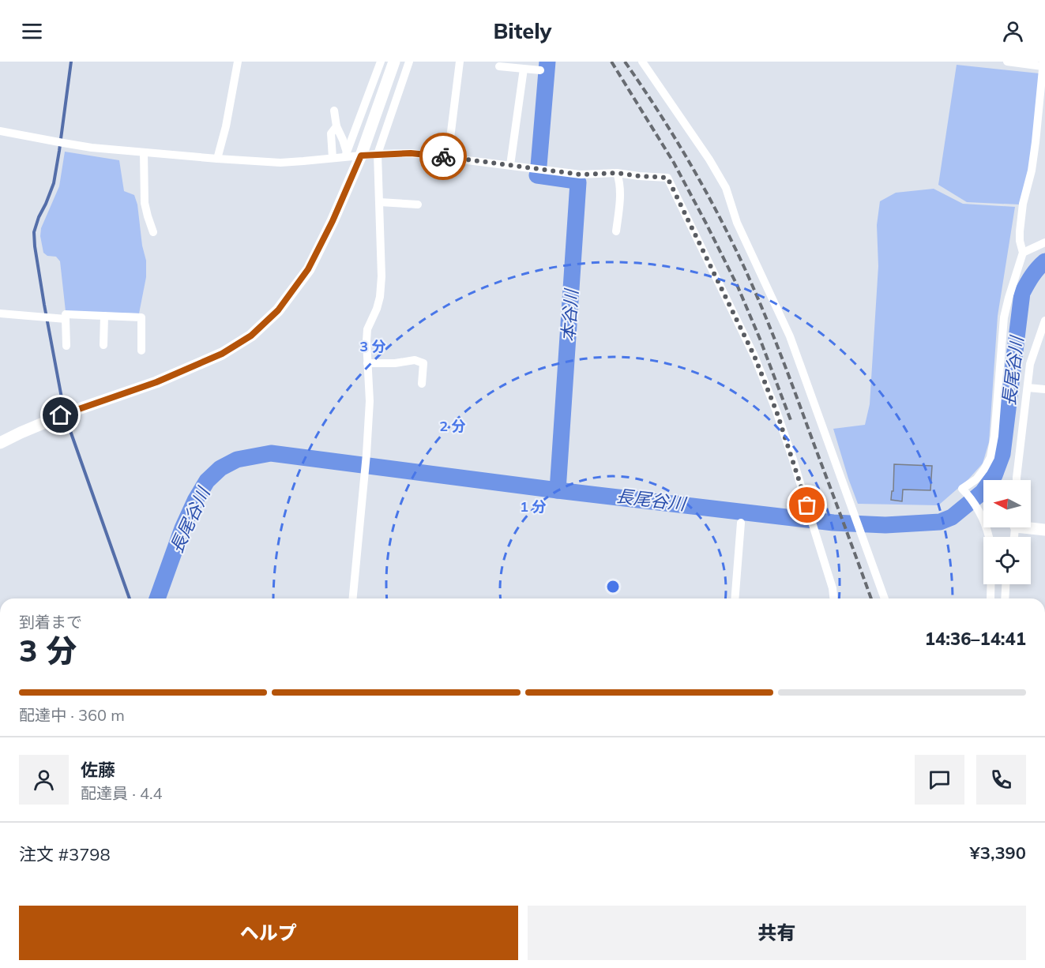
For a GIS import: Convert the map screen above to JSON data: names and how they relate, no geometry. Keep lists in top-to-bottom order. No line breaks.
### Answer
{"water":["本谷川","長尾谷川"],"north":"left","page":{"header":"Bitely","heading":["3 分","到着まで","14:36–14:41"],"panel":["佐藤","配達員 · 4.4","注文 #3798","¥3,390"],"bar":"配達中 · 360 m","buttons":["ヘルプ","共有"]},"rings":["3 分","2 分","1 分"]}
